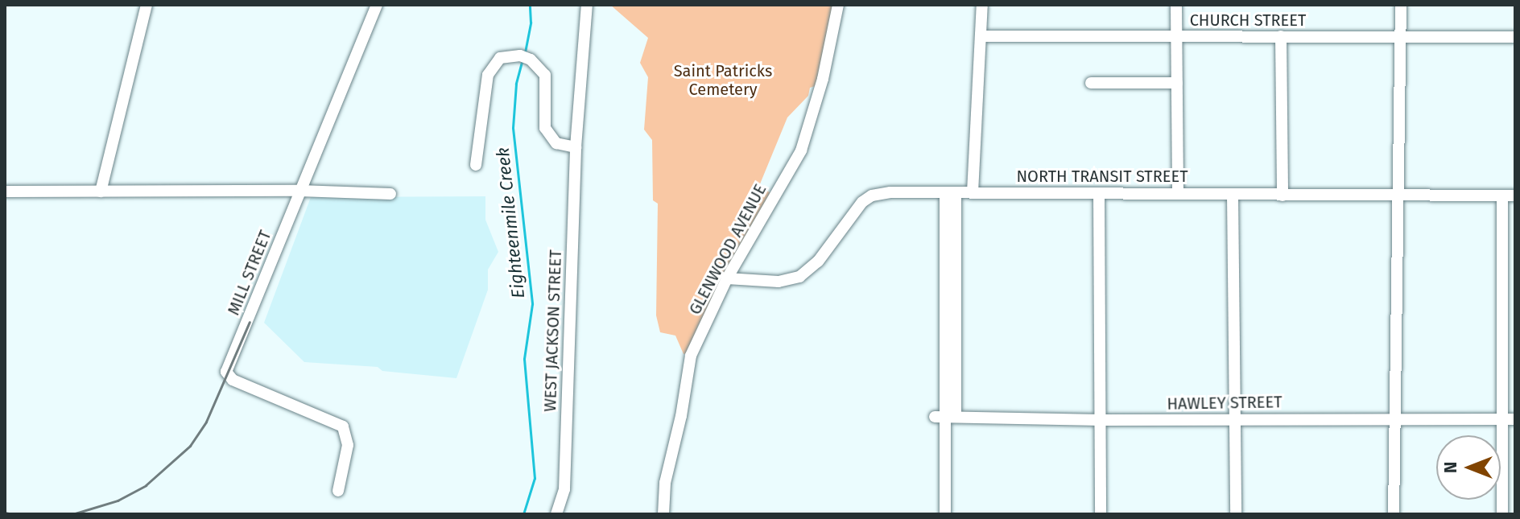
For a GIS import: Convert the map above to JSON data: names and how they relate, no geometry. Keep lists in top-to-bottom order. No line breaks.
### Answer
{"streets":{"street":["CHURCH STREET","NORTH TRANSIT STREET","GLENWOOD AVENUE","MILL STREET","WEST JACKSON STREET","HAWLEY STREET"]},"crossings":[["NORTH TRANSIT STREET","GLENWOOD AVENUE"]],"water":["Eighteenmile Creek"],"parks":["Saint Patricks Cemetery"],"north":"left"}
